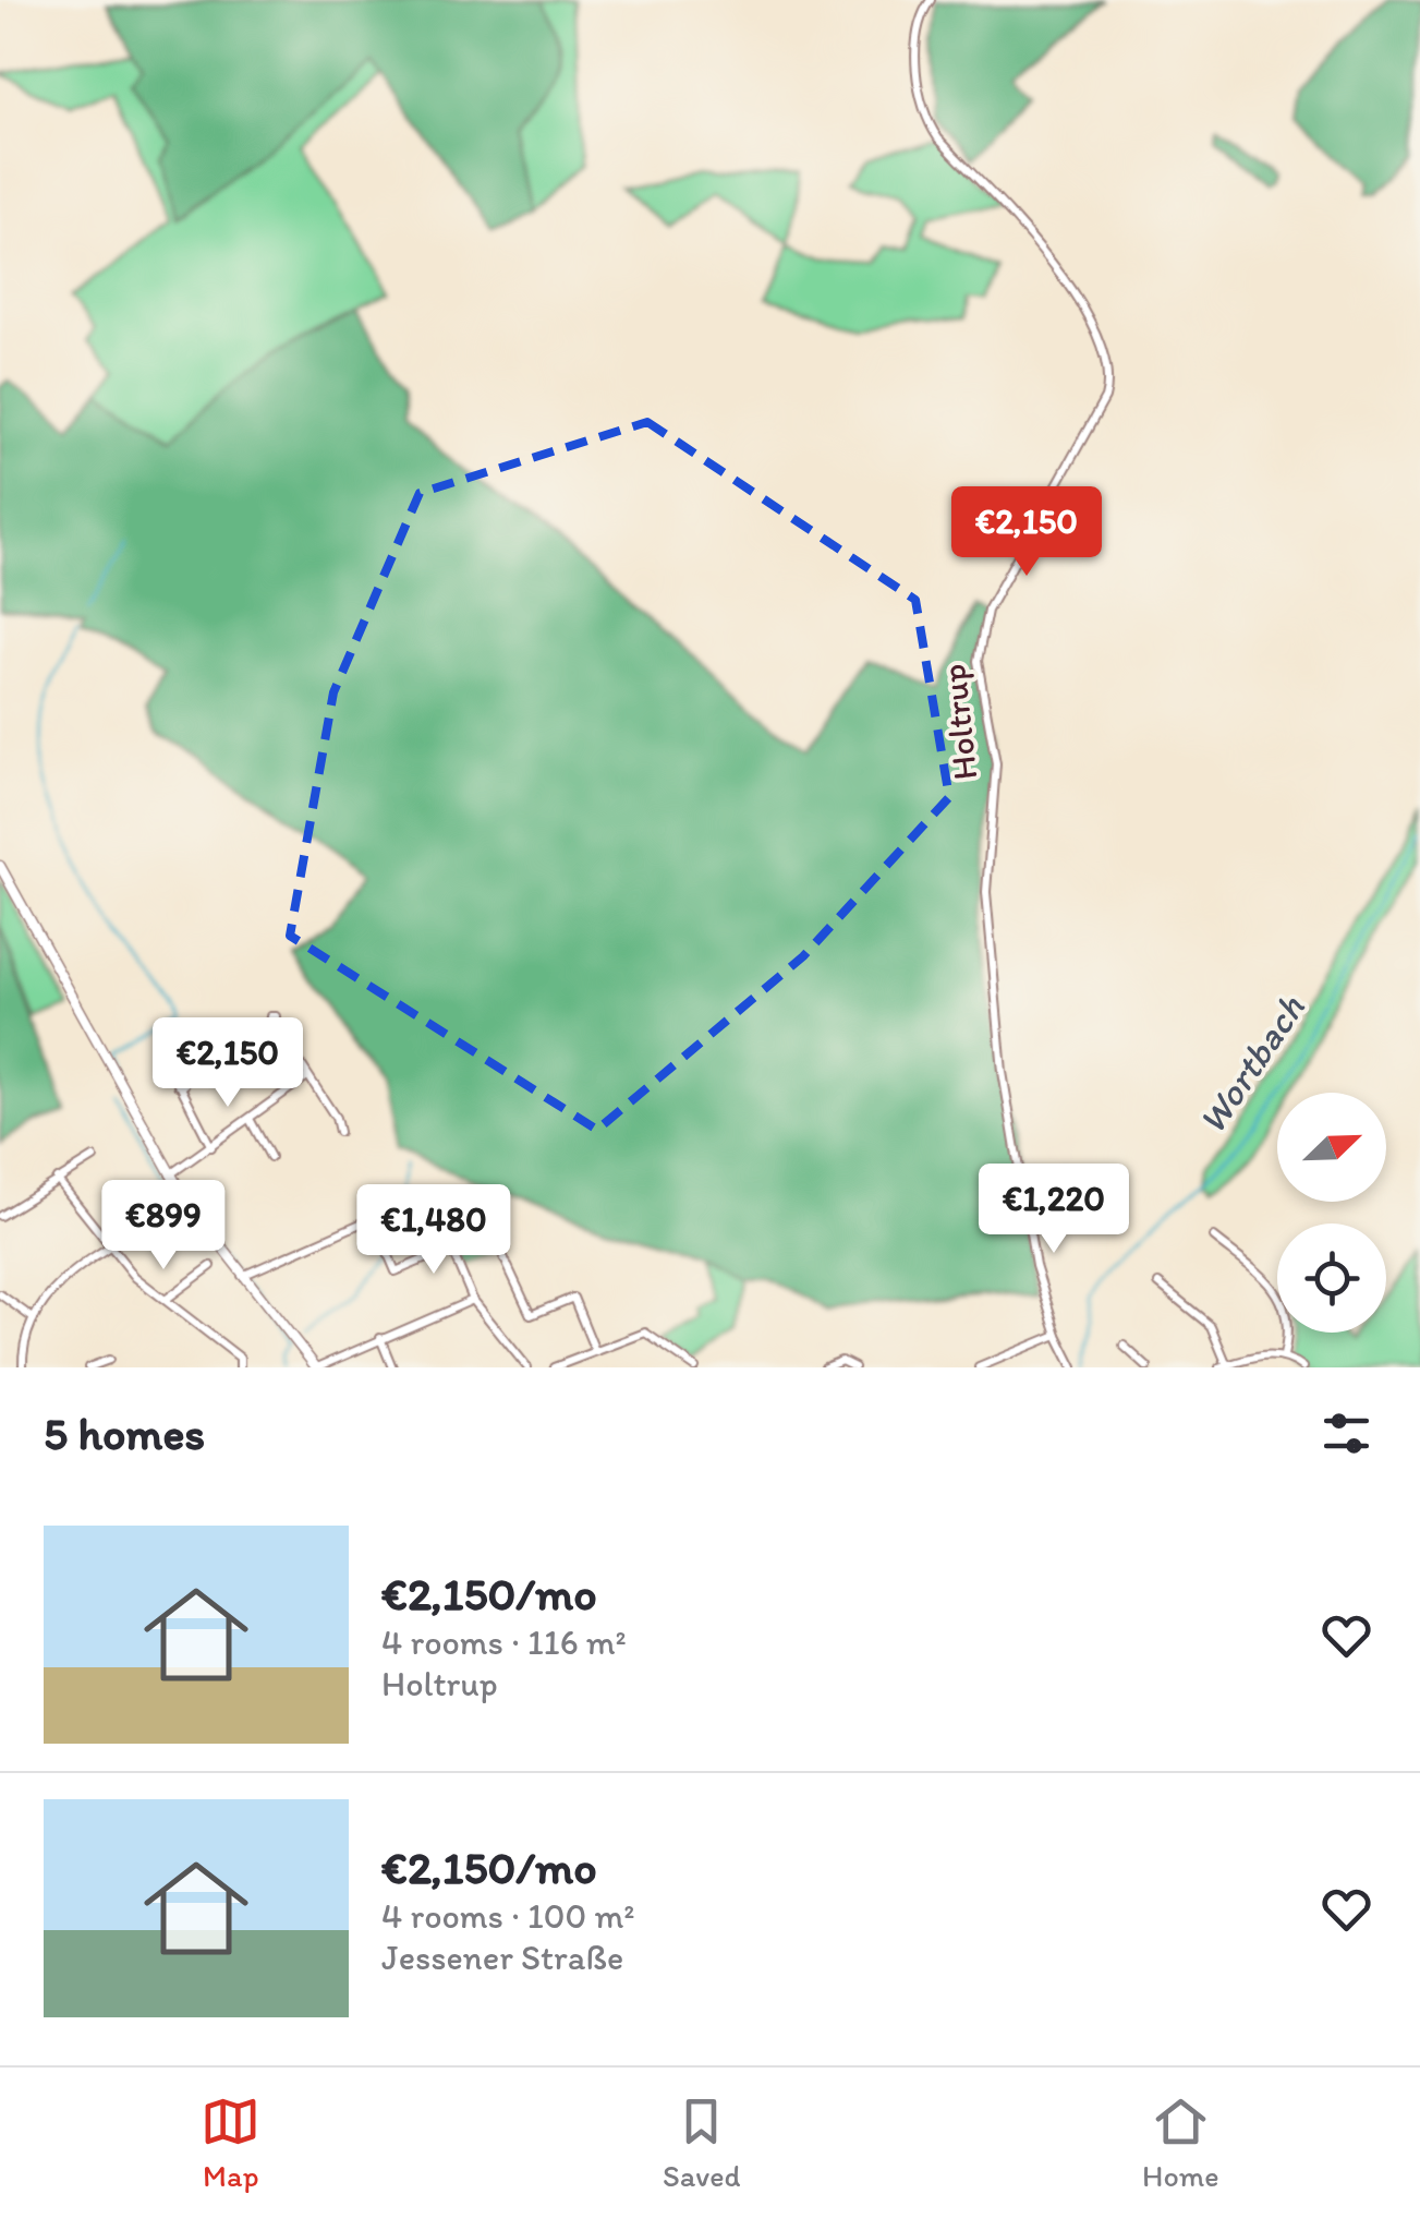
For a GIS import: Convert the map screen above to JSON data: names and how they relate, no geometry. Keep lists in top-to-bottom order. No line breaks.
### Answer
{"streets":{"street":["Holtrup"]},"water":["Wortbach"],"north":"top right","page":{"price":["€2,150","€2,150","€1,220","€899","€1,480"],"heading":"5 homes","list":[{"name":"€2,150/mo","note":"4 rooms · 116 m² · Holtrup"},{"name":"€2,150/mo","note":"4 rooms · 100 m² · Jessener Straße"}],"tabs":["Map","Saved","Home"]}}
